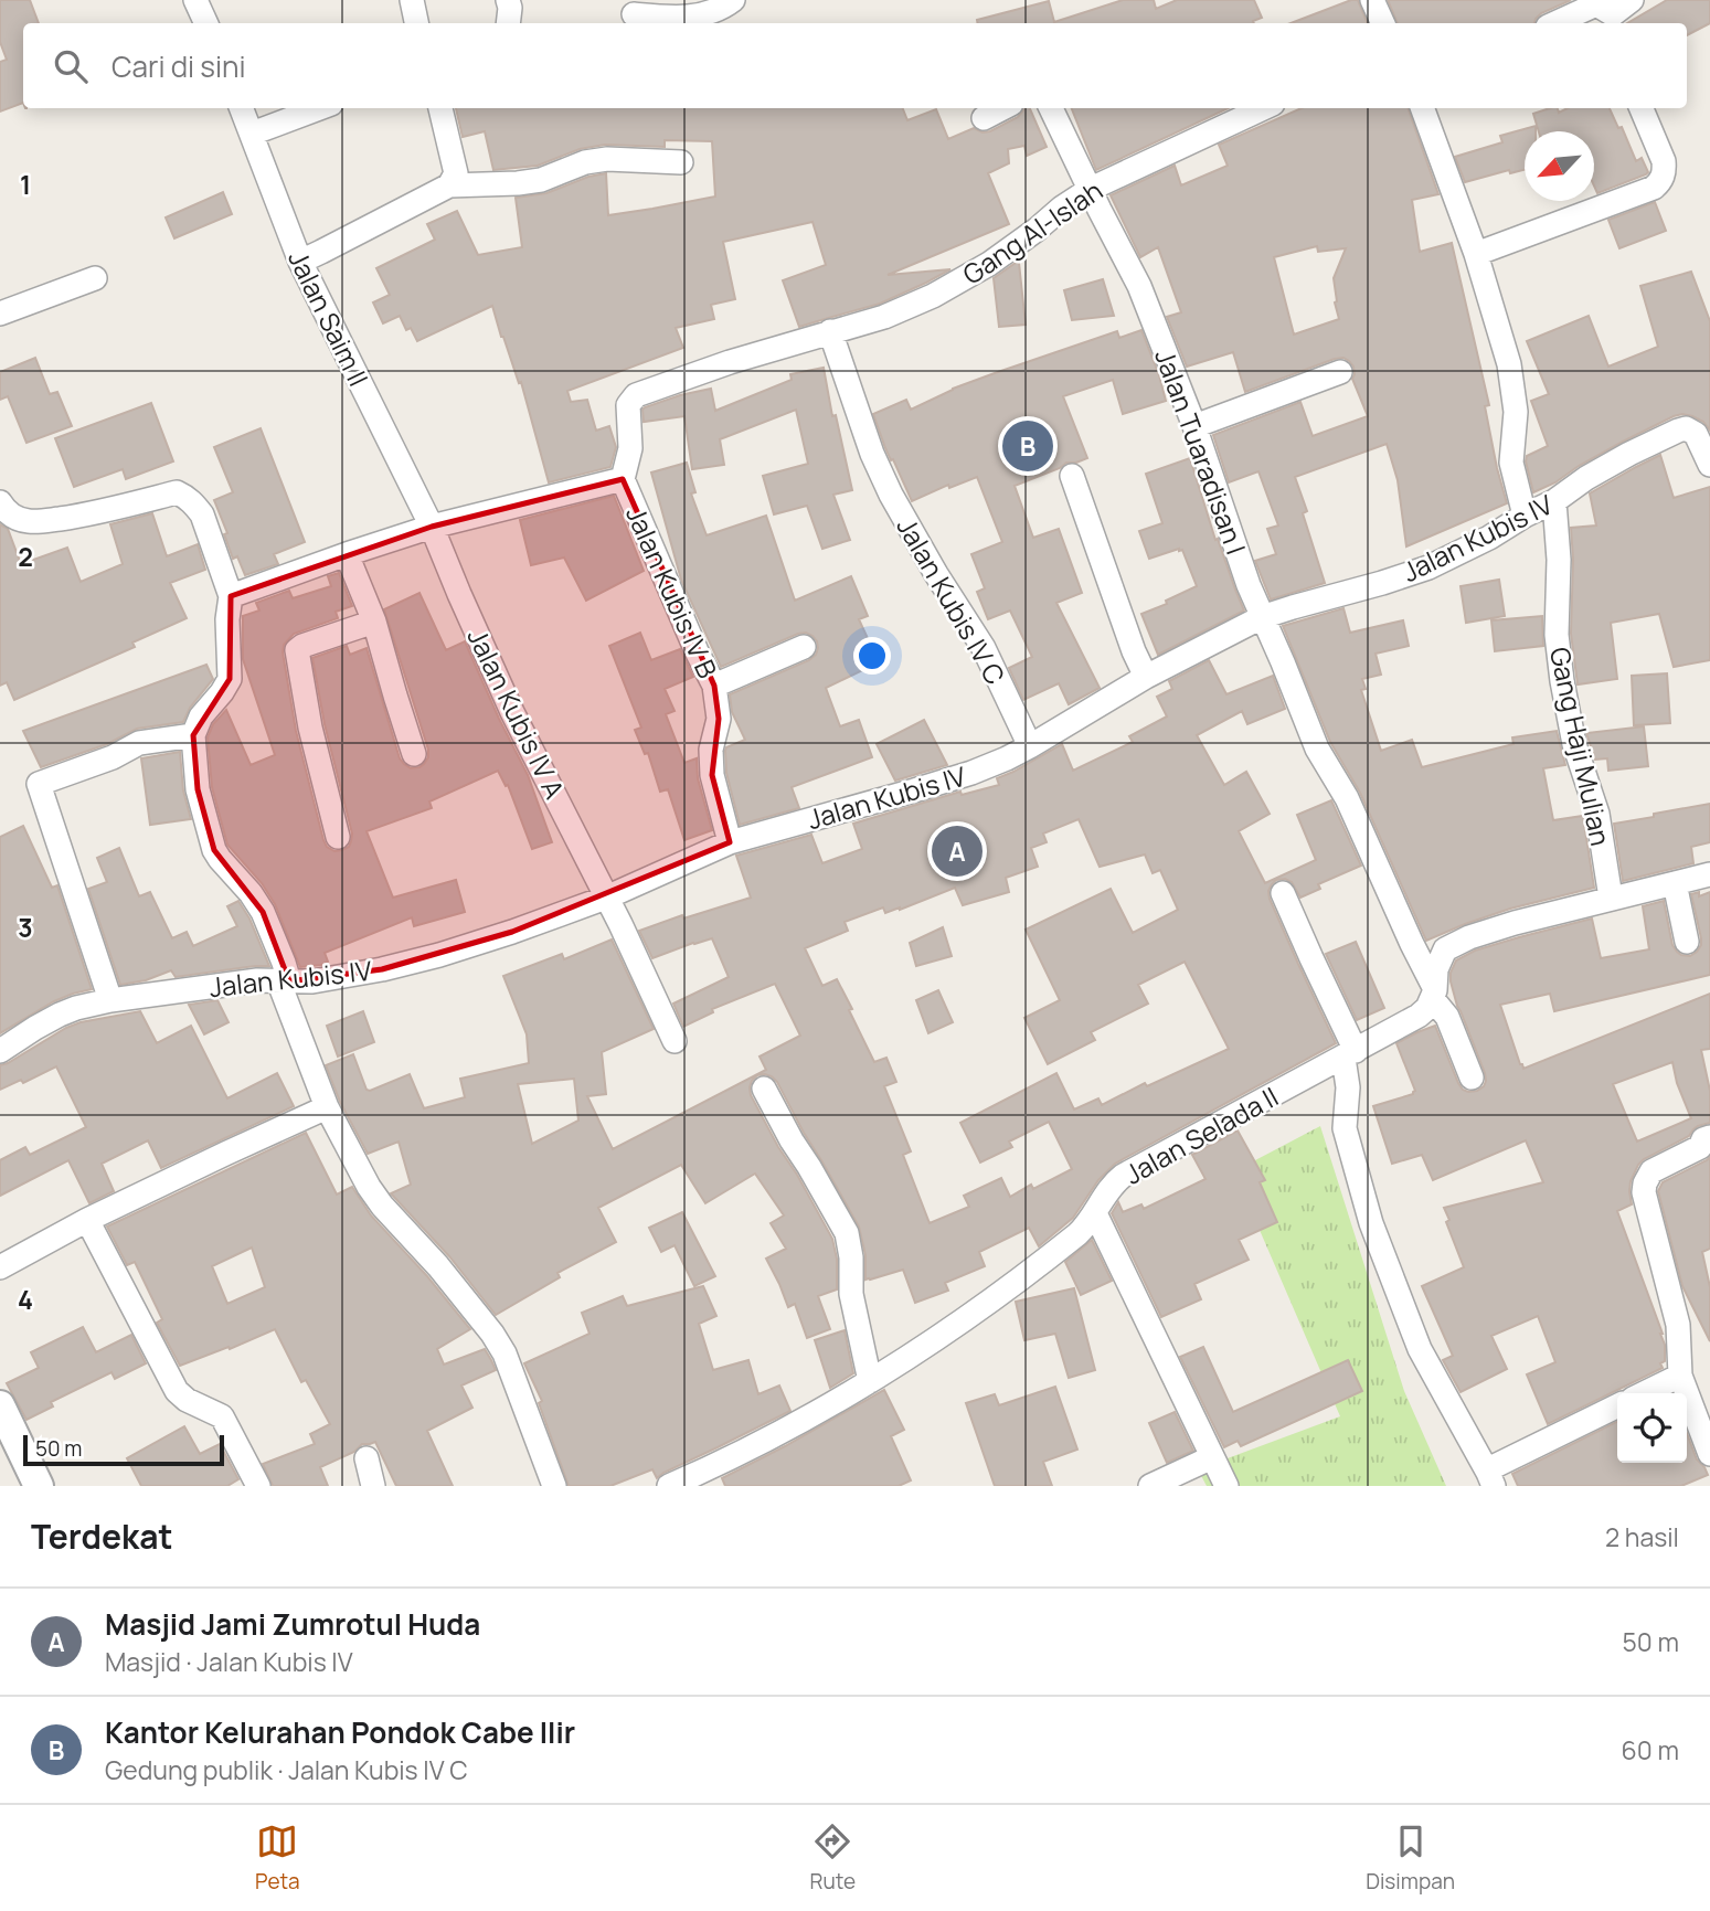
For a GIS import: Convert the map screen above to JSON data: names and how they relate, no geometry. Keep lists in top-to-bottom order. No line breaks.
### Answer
{"streets":{"street":["Gang Al-Islah","Jalan Saim II","Jalan Tuaradisan I","Jalan Kubis IV","Jalan Kubis IV B","Jalan Kubis IV C","Jalan Kubis IV A","Gang Haji Mulian","Jalan Selada II"]},"crossings":[["Gang Al-Islah","Jalan Tuaradisan I"],["Gang Al-Islah","Jalan Kubis IV B"],["Gang Al-Islah","Jalan Kubis IV C"],["Jalan Saim II","Jalan Kubis IV A"],["Jalan Tuaradisan I","Jalan Kubis IV"],["Jalan Tuaradisan I","Jalan Selada II"],["Jalan Kubis IV","Jalan Kubis IV B"],["Jalan Kubis IV","Jalan Kubis IV C"],["Jalan Kubis IV","Jalan Kubis IV A"],["Jalan Kubis IV","Gang Haji Mulian"]],"scale_bar":"50 m","north":"bottom left","page":{"search":"Cari di sini","pins":["B","A"],"scale":"50 m","heading":["Terdekat","2 hasil"],"list":[{"mark":"A","name":"Masjid Jami Zumrotul Huda","note":"Masjid · Jalan Kubis IV","value":"50 m"},{"mark":"B","name":"Kantor Kelurahan Pondok Cabe Ilir","note":"Gedung publik · Jalan Kubis IV C","value":"60 m"}],"nav":["Peta","Rute","Disimpan"]},"grid":{"rows":["1","2","3","4"]}}
